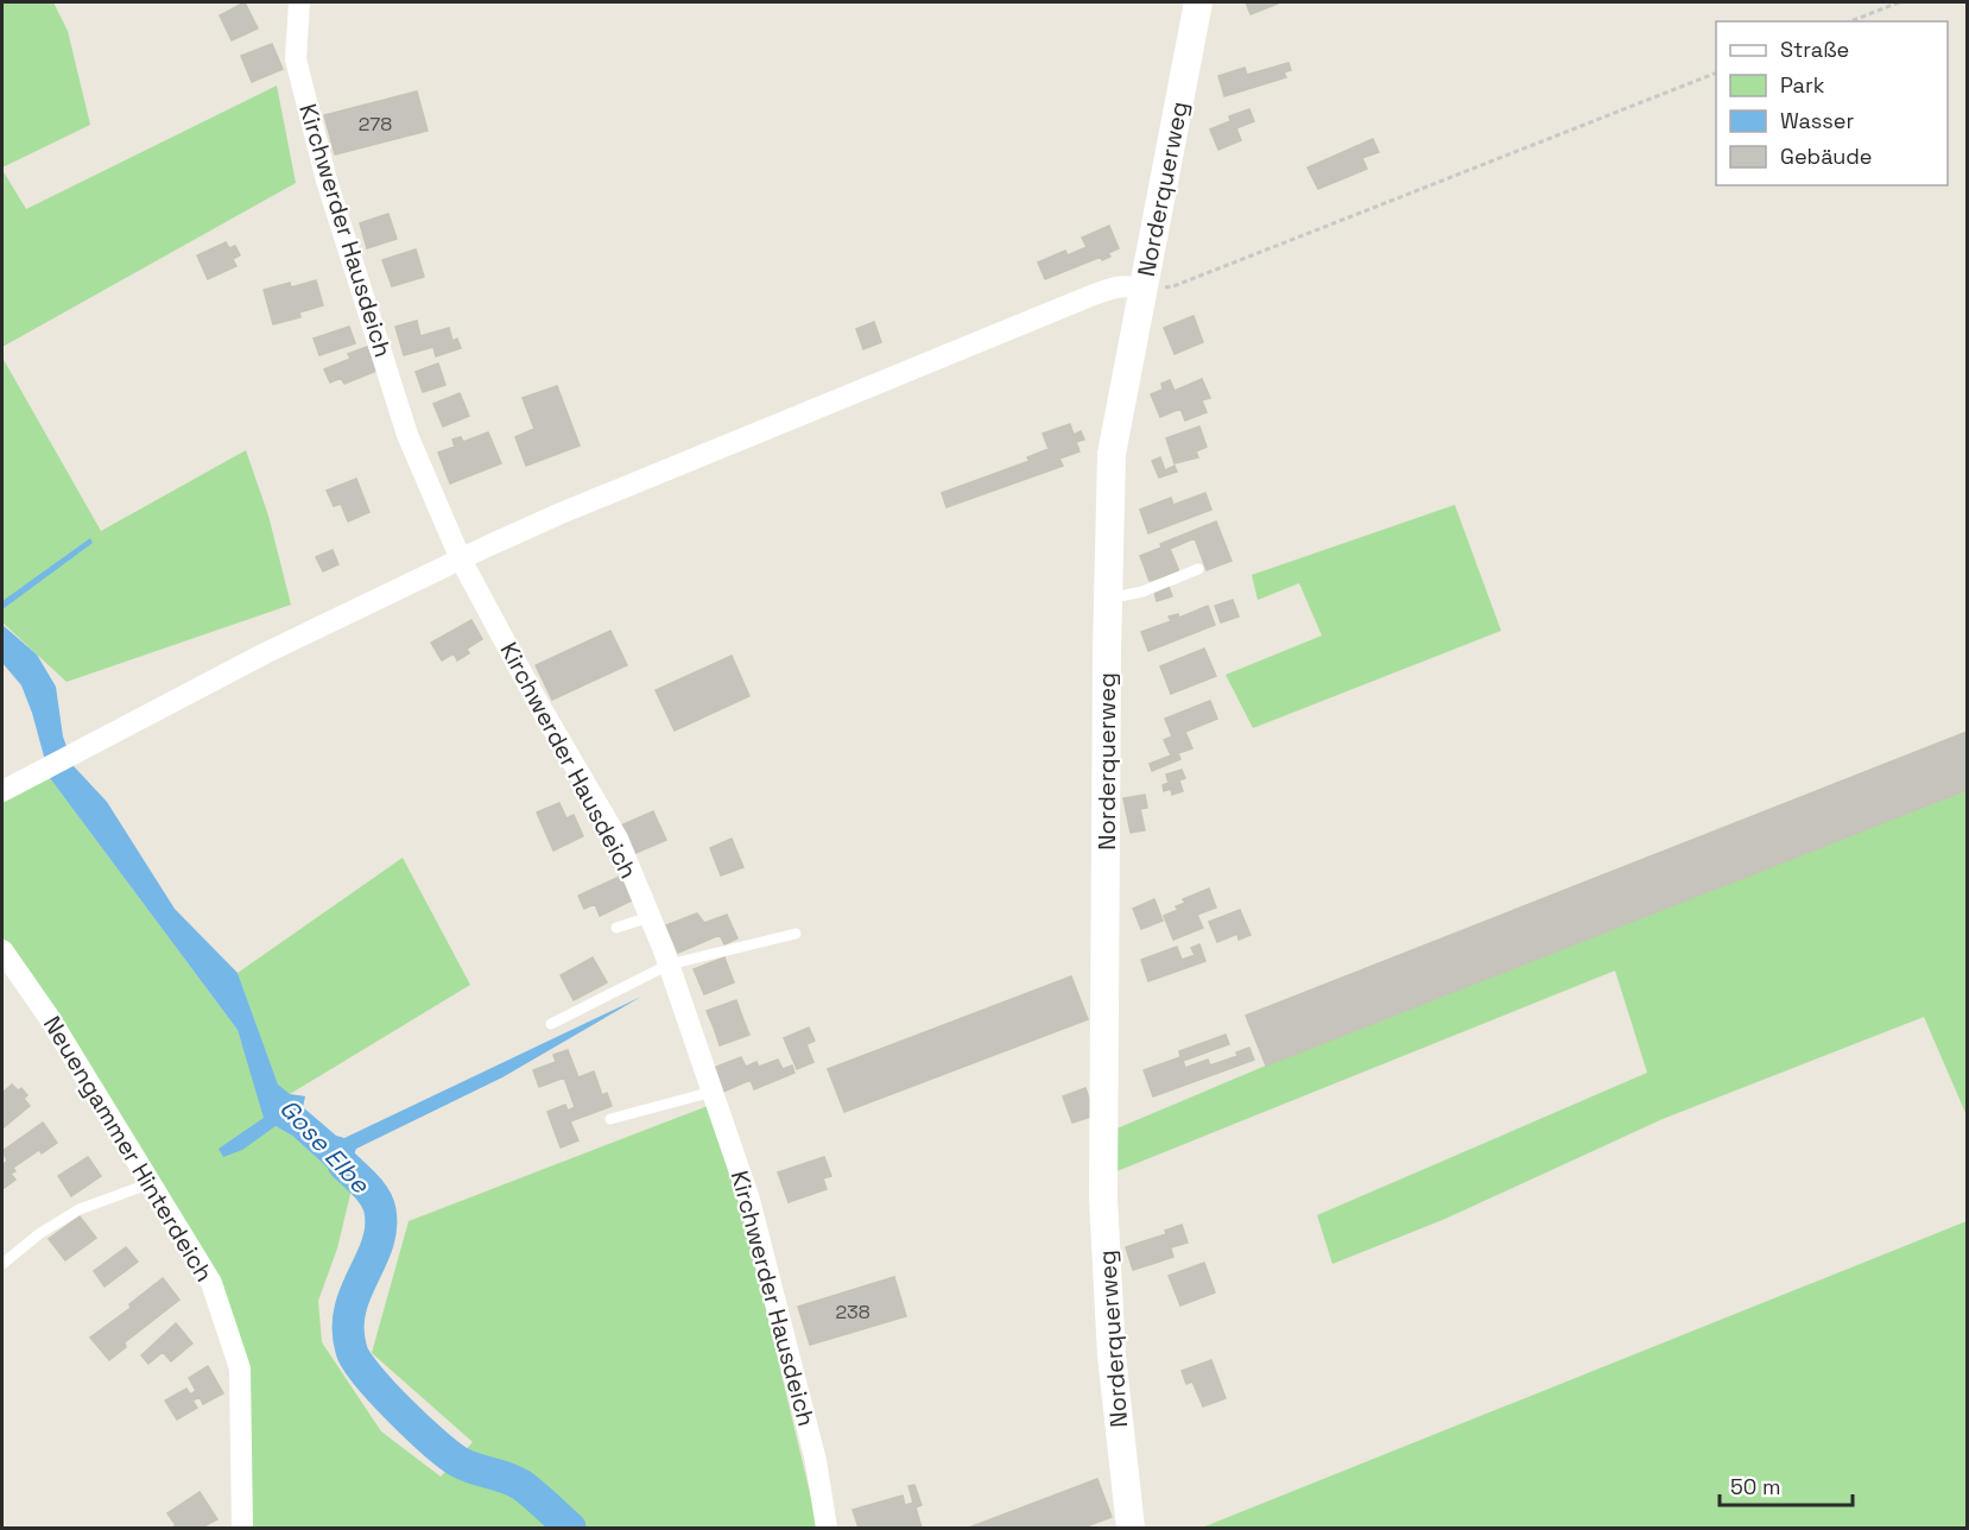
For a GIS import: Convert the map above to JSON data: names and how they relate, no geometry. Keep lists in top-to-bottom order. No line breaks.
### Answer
{"streets":{"street":["Norderquerweg","Kirchwerder Hausdeich","Neuengammer Hinterdeich"]},"water":["Gose Elbe"],"house_numbers":["278","238"],"legend":["Straße","Park","Wasser","Gebäude"],"scale_bar":"50 m"}
